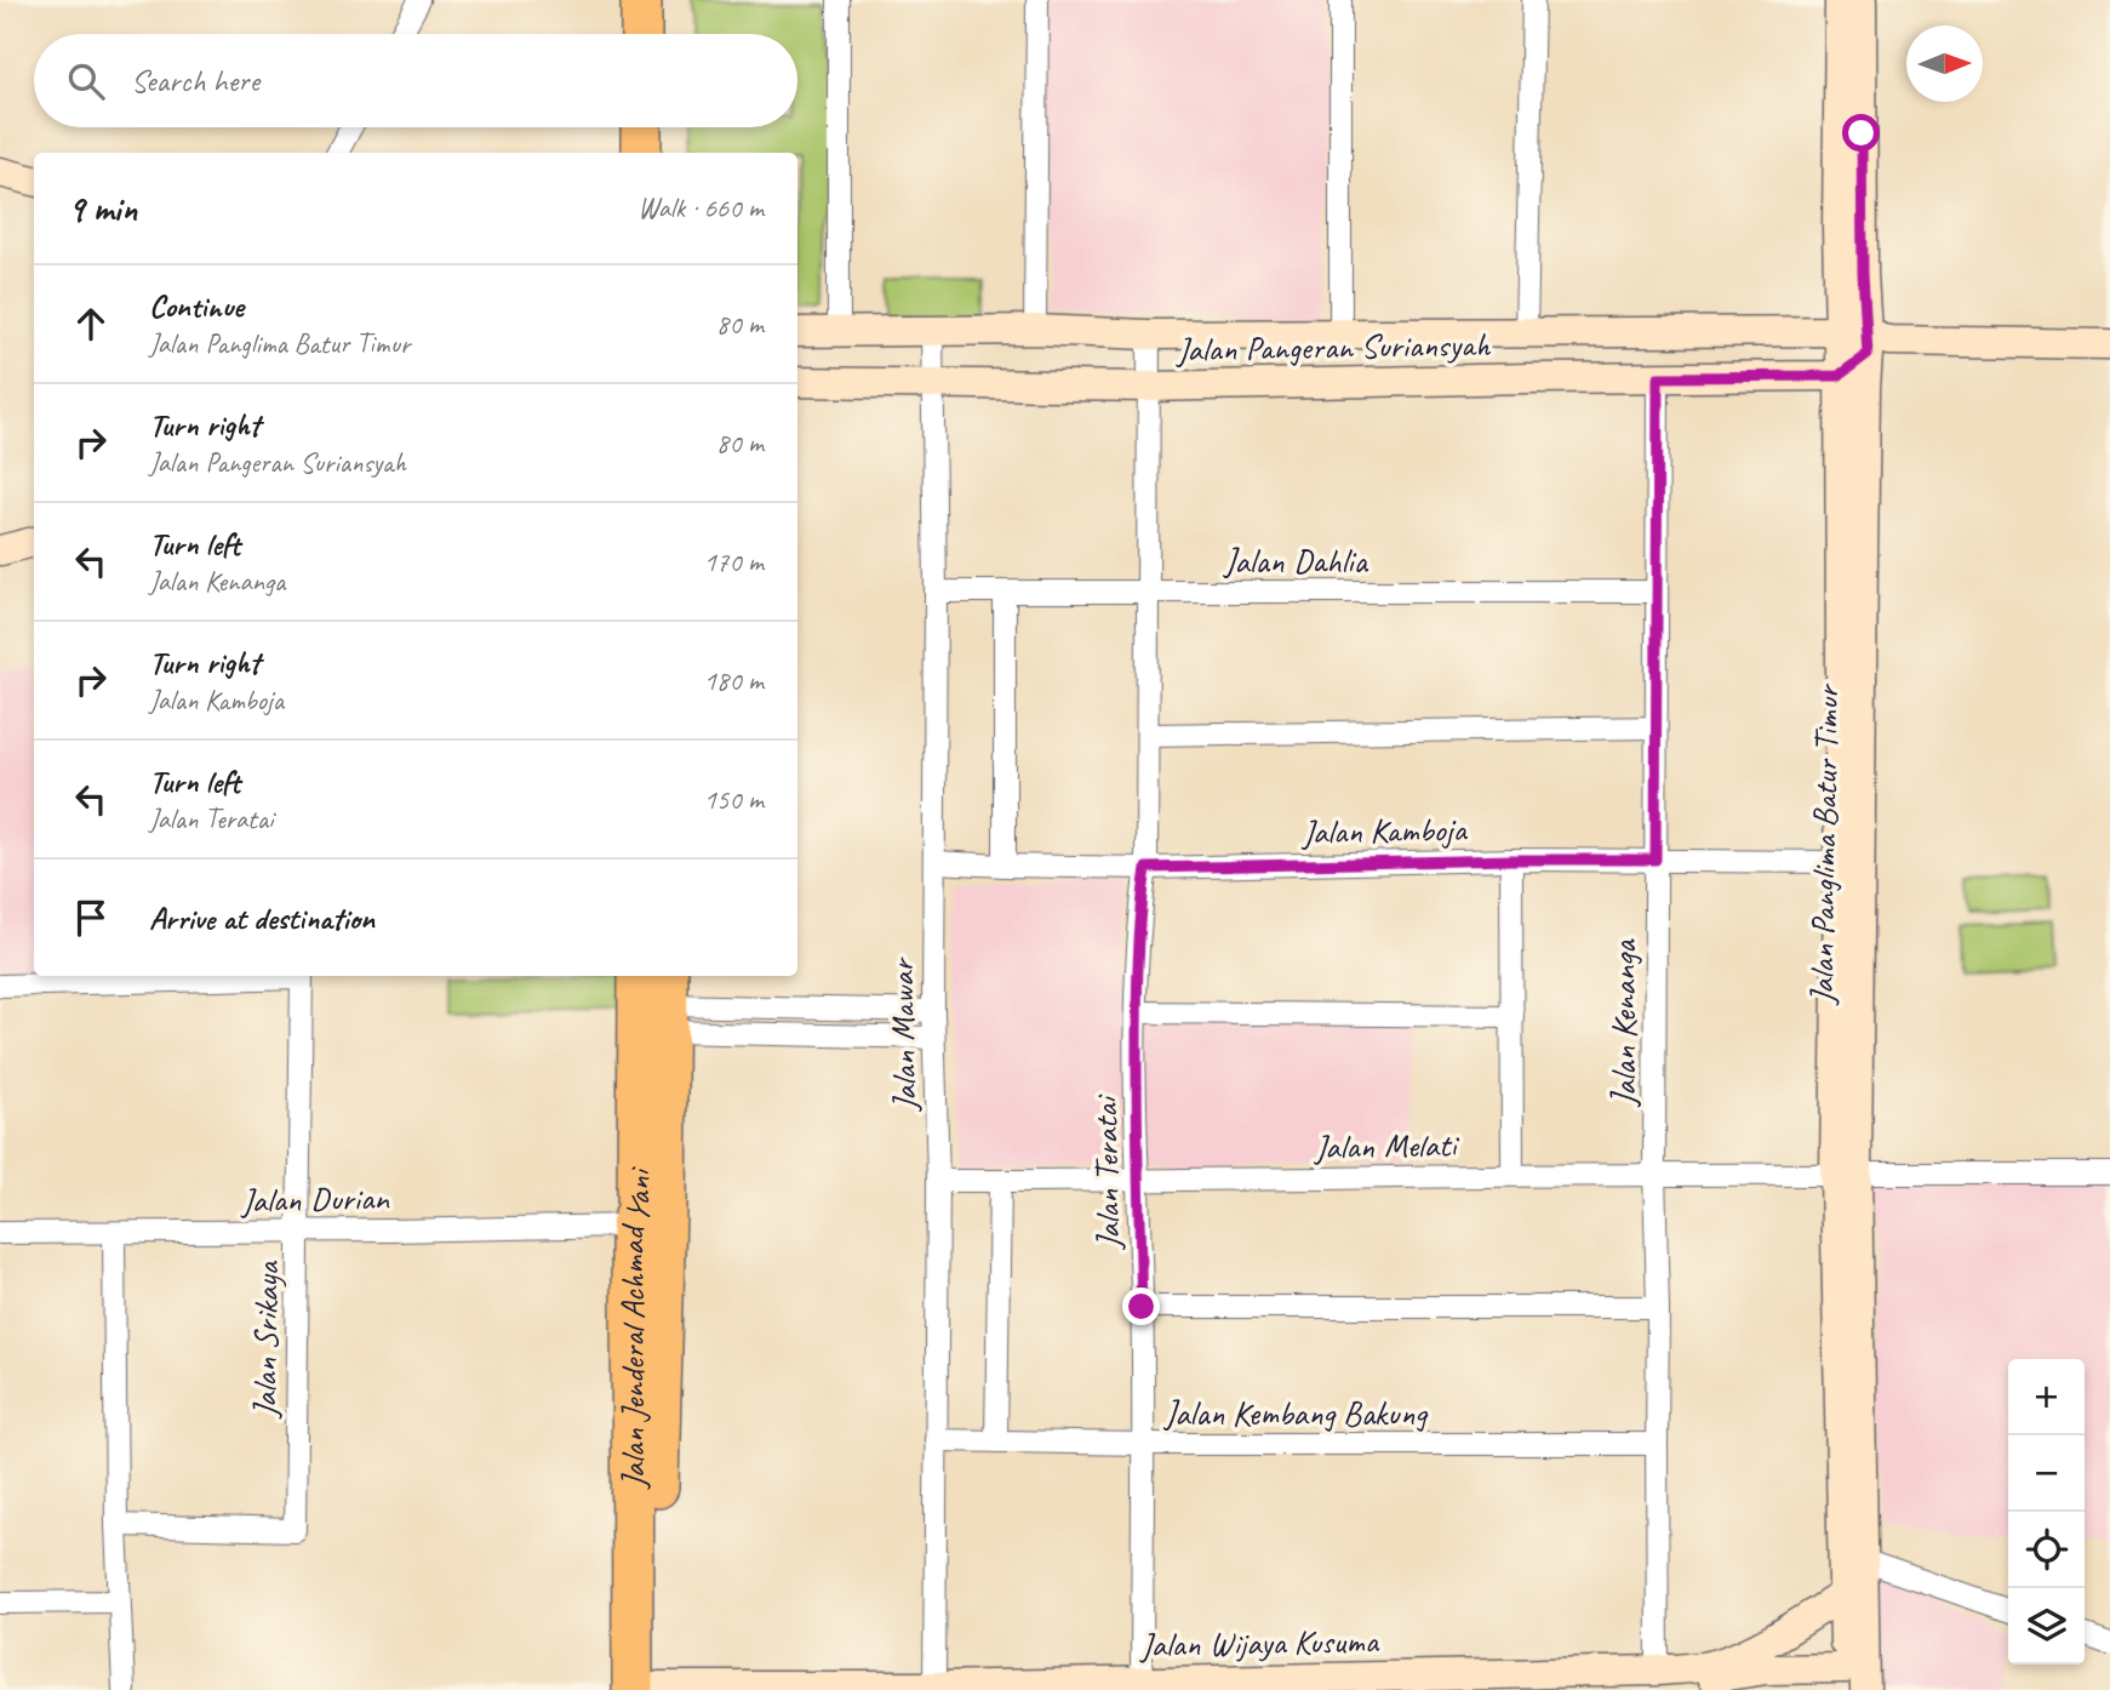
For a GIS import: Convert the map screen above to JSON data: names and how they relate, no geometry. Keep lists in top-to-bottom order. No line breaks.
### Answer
{"streets":{"highway":["Jalan Jenderal Achmad Yani"],"street":["Jalan Pangeran Suriansyah","Jalan Dahlia","Jalan Kamboja","Jalan Panglima Batur Timur","Jalan Kenanga","Jalan Mawar","Jalan Melati","Jalan Teratai","Jalan Durian","Jalan Srikaya","Jalan Kembang Bakung","Jalan Wijaya Kusuma"]},"crossings":[["Jalan Pangeran Suriansyah","Jalan Panglima Batur Timur"],["Jalan Pangeran Suriansyah","Jalan Kenanga"],["Jalan Pangeran Suriansyah","Jalan Mawar"],["Jalan Pangeran Suriansyah","Jalan Teratai"],["Jalan Dahlia","Jalan Kenanga"],["Jalan Dahlia","Jalan Mawar"],["Jalan Dahlia","Jalan Teratai"],["Jalan Kamboja","Jalan Panglima Batur Timur"],["Jalan Kamboja","Jalan Kenanga"],["Jalan Kamboja","Jalan Mawar"],["Jalan Kamboja","Jalan Teratai"],["Jalan Panglima Batur Timur","Jalan Melati"],["Jalan Panglima Batur Timur","Jalan Wijaya Kusuma"],["Jalan Kenanga","Jalan Melati"],["Jalan Kenanga","Jalan Kembang Bakung"],["Jalan Kenanga","Jalan Wijaya Kusuma"],["Jalan Mawar","Jalan Melati"],["Jalan Mawar","Jalan Kembang Bakung"],["Jalan Mawar","Jalan Wijaya Kusuma"],["Jalan Melati","Jalan Teratai"],["Jalan Teratai","Jalan Kembang Bakung"],["Jalan Teratai","Jalan Wijaya Kusuma"],["Jalan Durian","Jalan Jenderal Achmad Yani"],["Jalan Durian","Jalan Srikaya"],["Jalan Jenderal Achmad Yani","Jalan Wijaya Kusuma"]],"north":"right","page":{"search":"Search here","heading":["9 min","Walk · 660 m"],"list":[["Continue","Jalan Panglima Batur Timur","80 m"],["Turn right","Jalan Pangeran Suriansyah","80 m"],["Turn left","Jalan Kenanga","170 m"],["Turn right","Jalan Kamboja","180 m"],["Turn left","Jalan Teratai","150 m"],"Arrive at destination"],"map_buttons":["+","−"]}}
